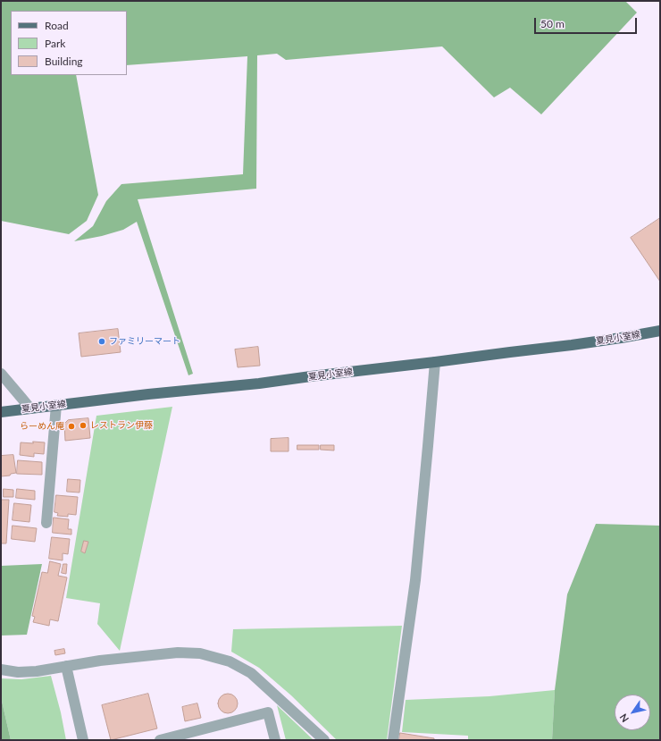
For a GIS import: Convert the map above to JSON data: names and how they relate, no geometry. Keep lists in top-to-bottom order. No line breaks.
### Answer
{"streets":{"main road":["夏見小室線"]},"places":["ファミリーマート","レストラン伊藤","らーめん庵"],"legend":["Road","Park","Building"],"scale_bar":"50 m","north":"bottom left"}
